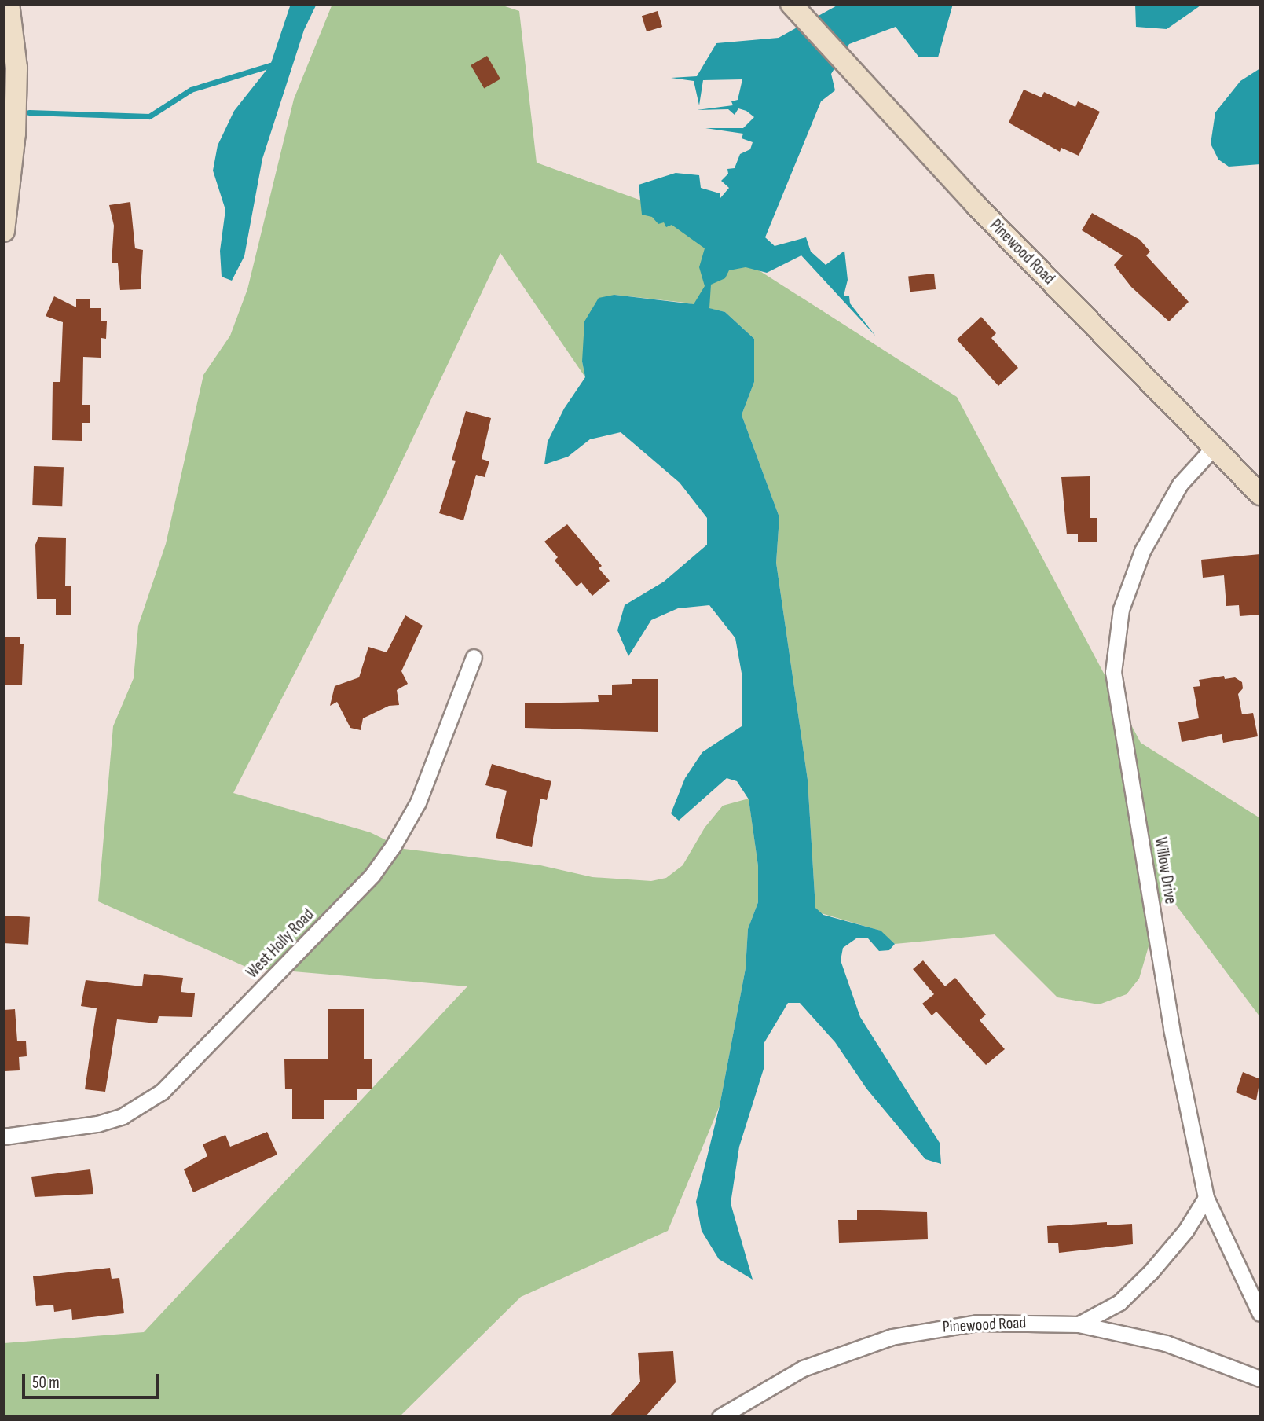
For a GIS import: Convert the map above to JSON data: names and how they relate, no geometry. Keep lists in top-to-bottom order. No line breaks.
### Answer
{"streets":{"street":["Pinewood Road","Willow Drive","West Holly Road"]},"crossings":[["Pinewood Road","Willow Drive"]],"scale_bar":"50 m"}
